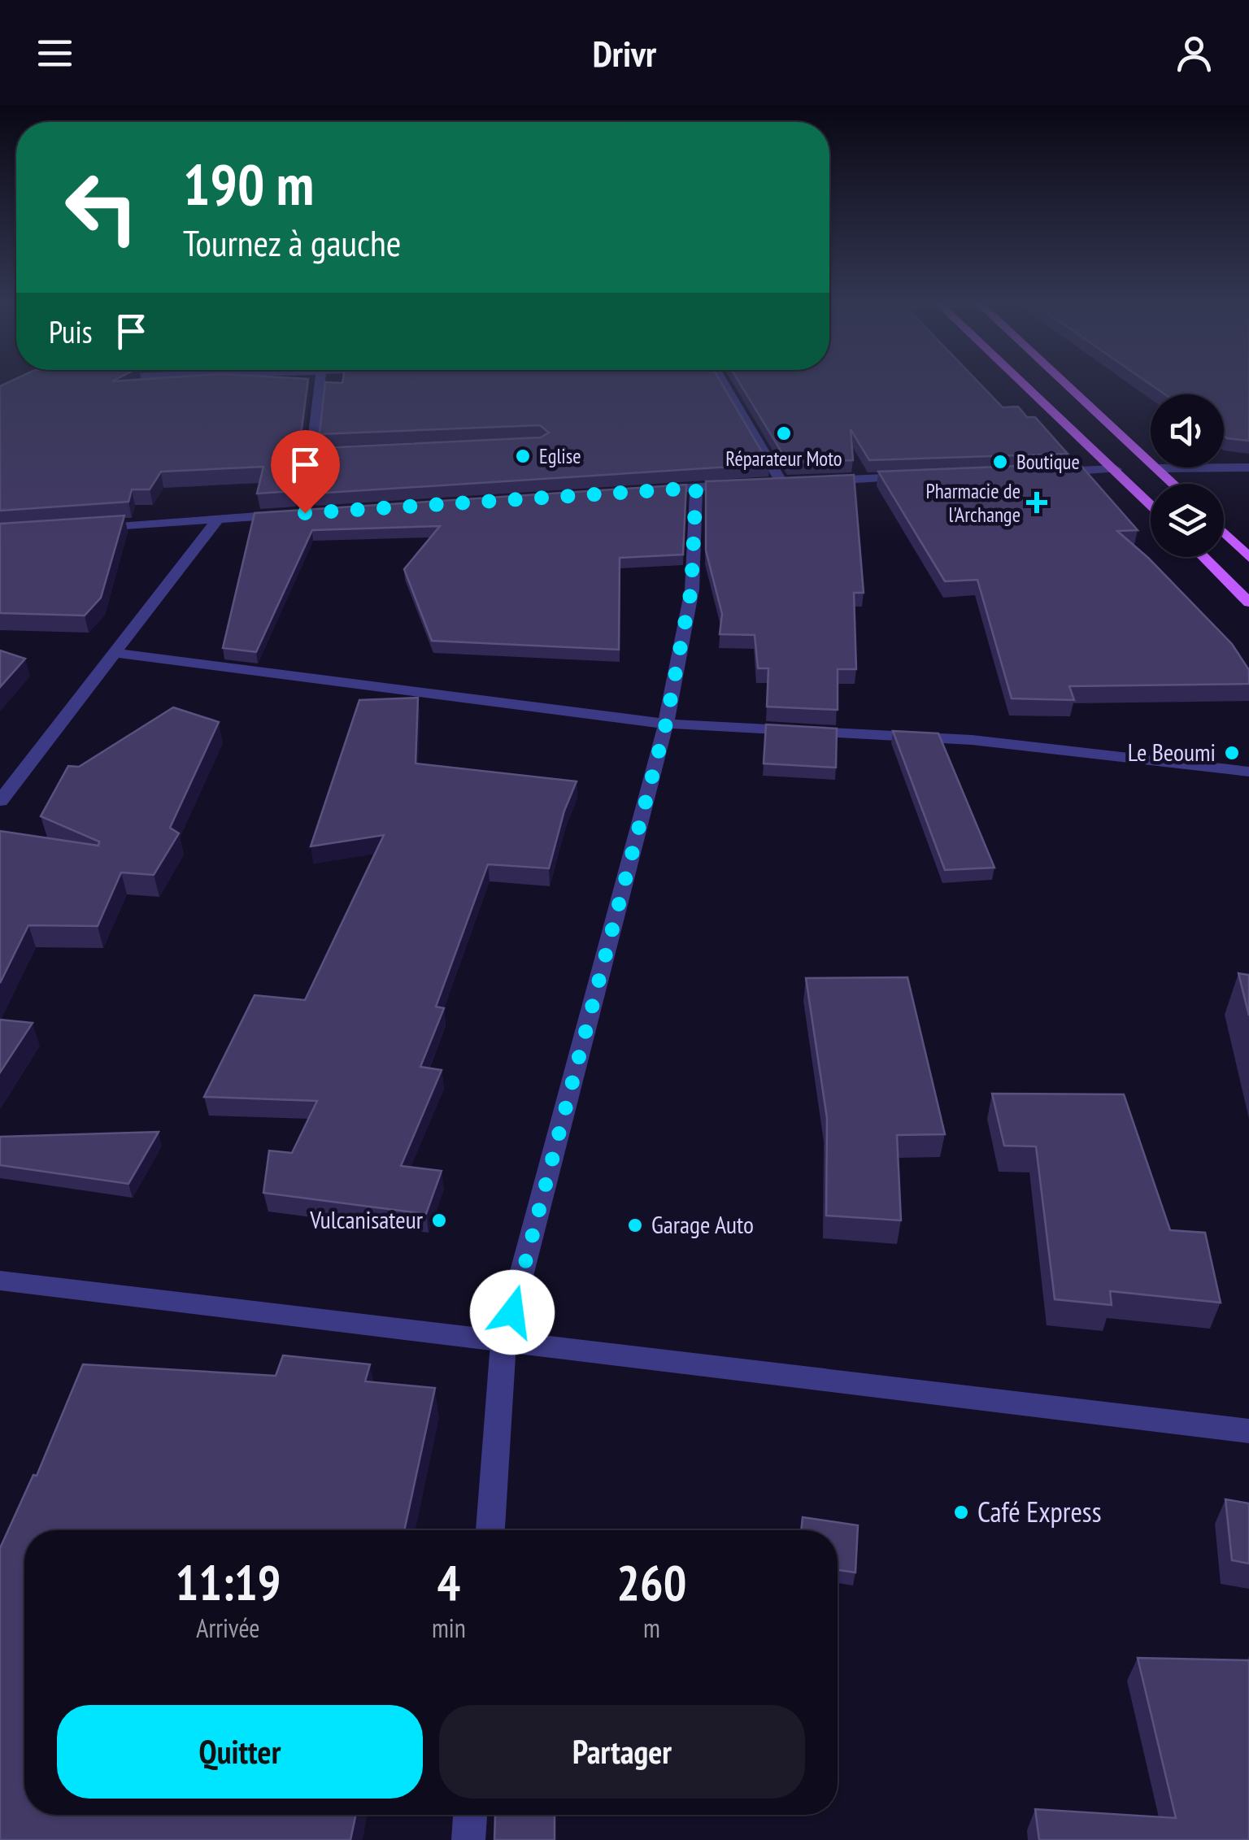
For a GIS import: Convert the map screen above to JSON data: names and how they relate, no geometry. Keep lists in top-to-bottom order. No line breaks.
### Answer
{"places":{"other":["Réparateur Moto","Eglise","Boutique","Le Beoumi","Vulcanisateur","Garage Auto","Café Express"],"health":["Pharmacie de l'Archange"]},"page":{"header":"Drivr","turn":["190 m","Tournez à gauche"],"then":"Puis","eta":["11:19","Arrivée","4","min","260","m"],"buttons":["Quitter","Partager"]}}
